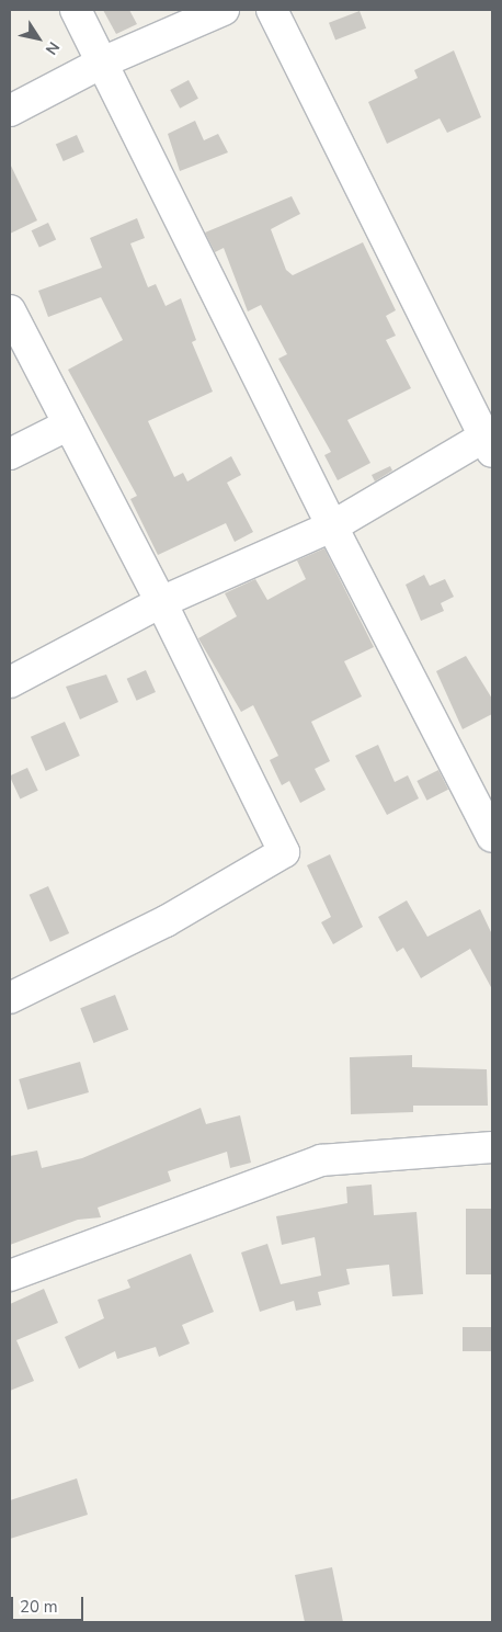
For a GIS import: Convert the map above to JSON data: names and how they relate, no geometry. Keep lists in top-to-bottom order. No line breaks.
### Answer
{"scale_bar":"20 m","north":"bottom right"}
